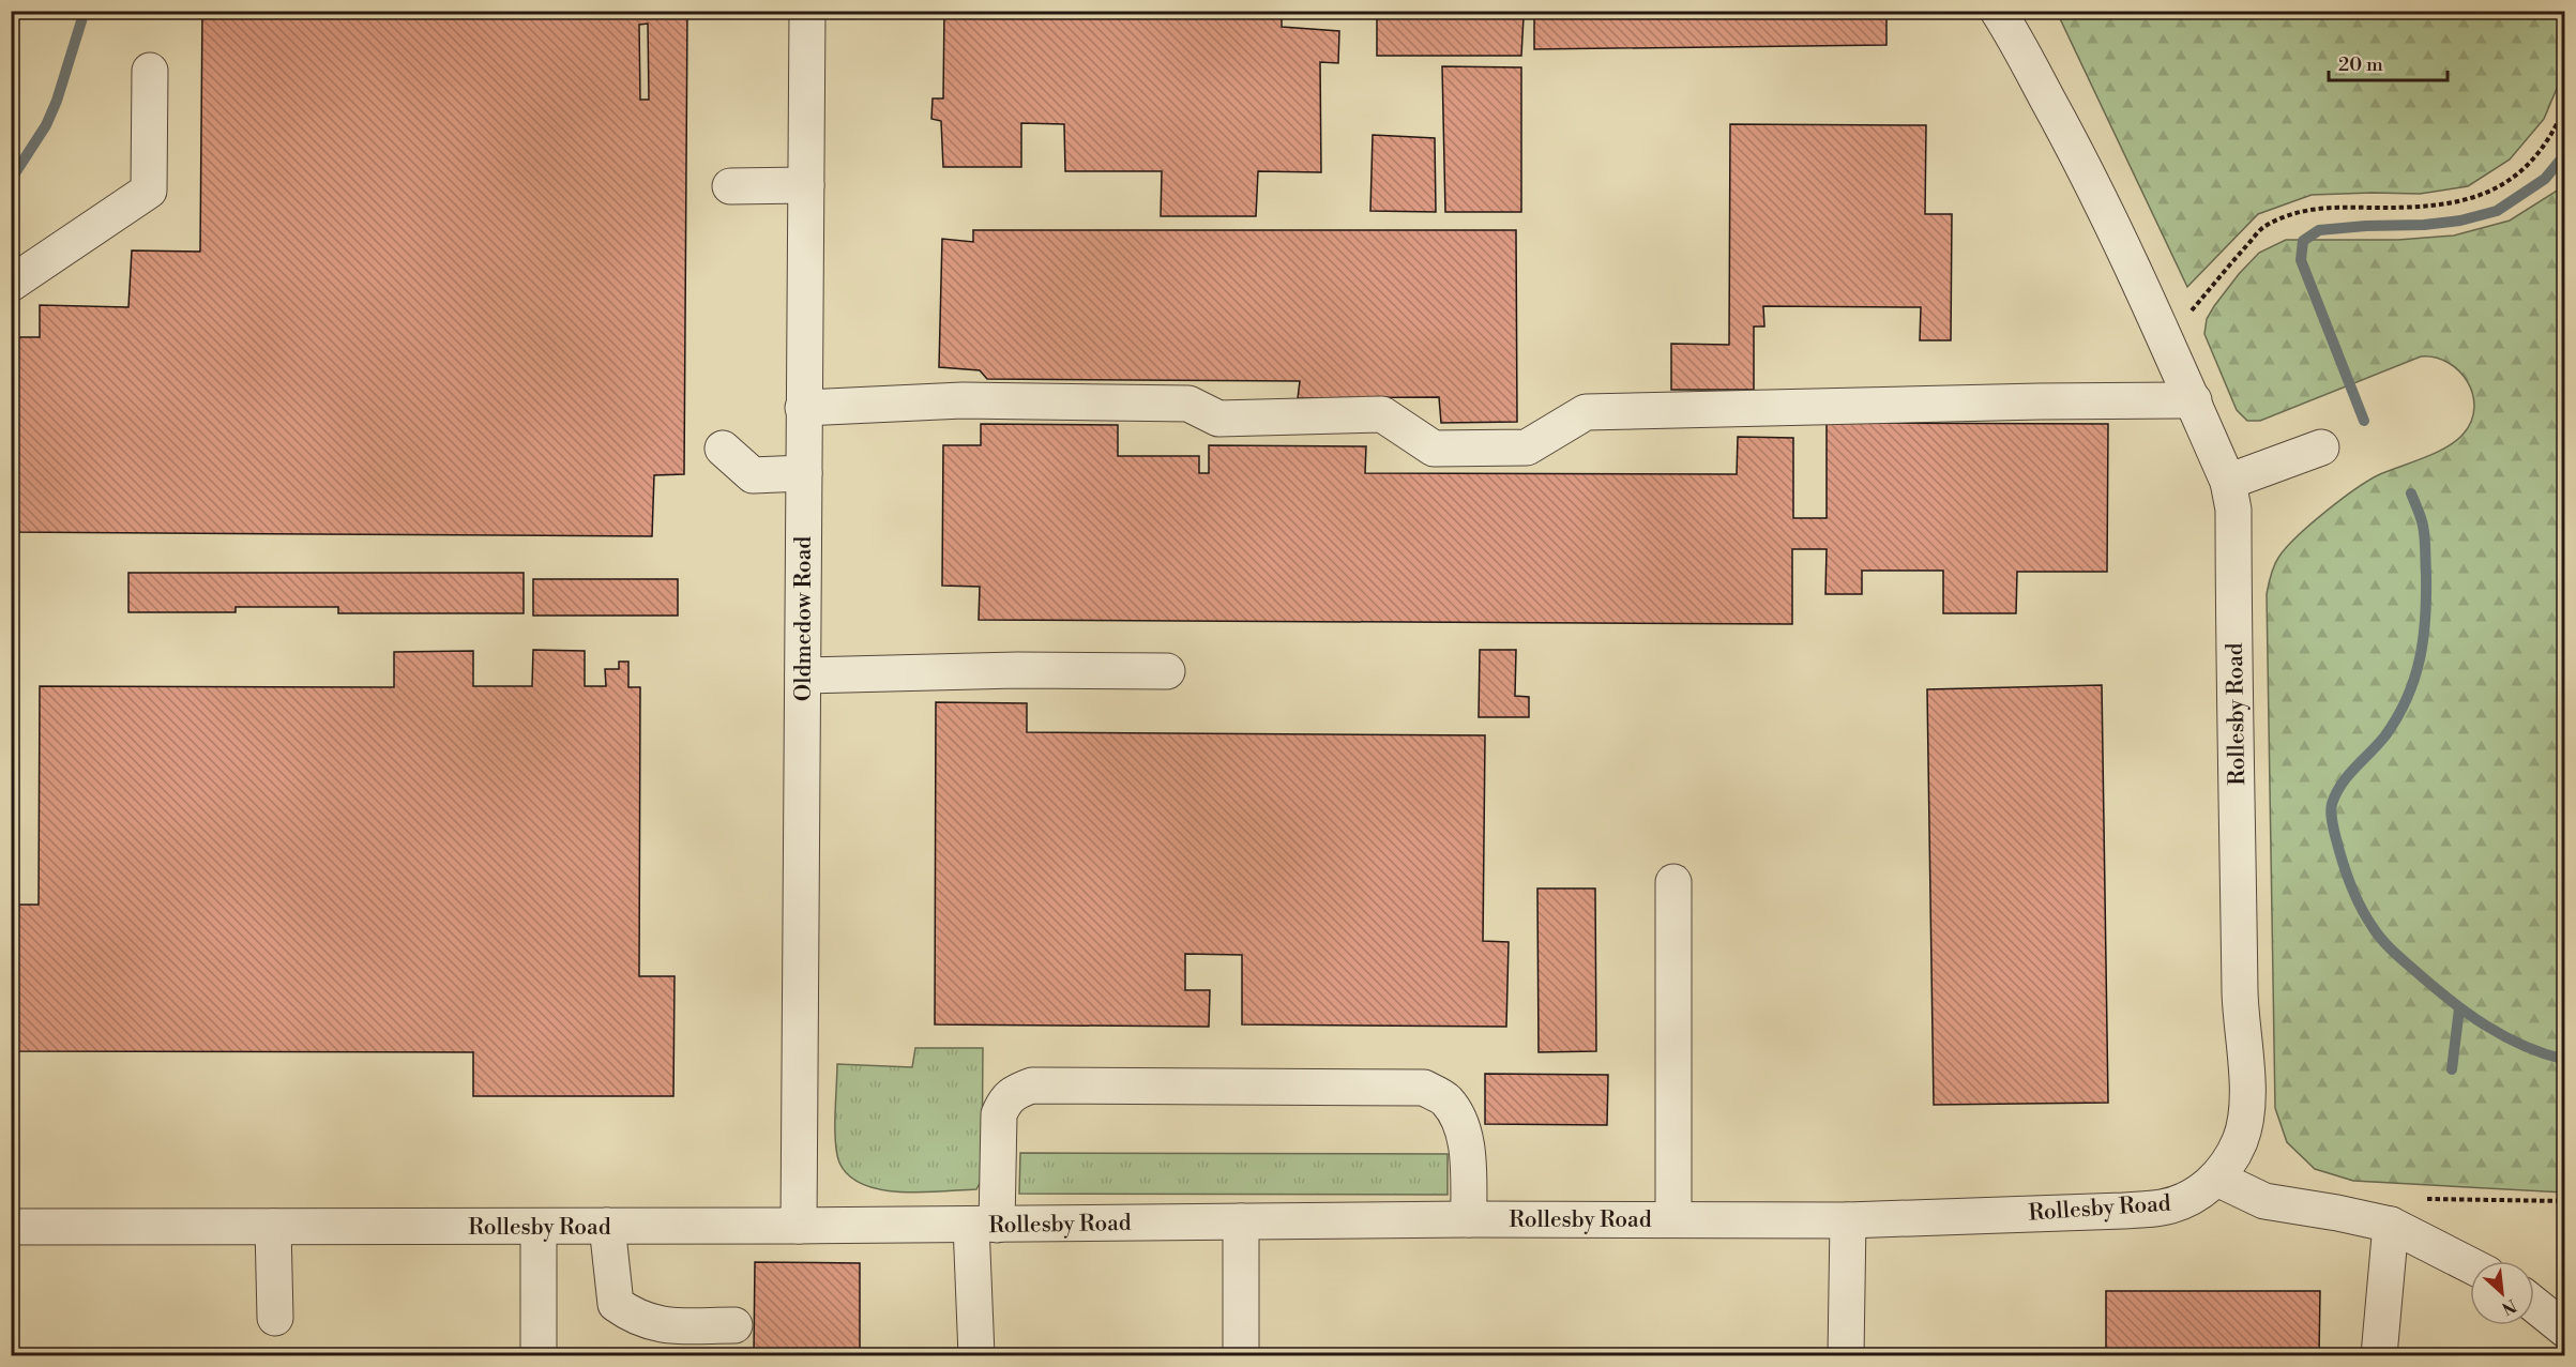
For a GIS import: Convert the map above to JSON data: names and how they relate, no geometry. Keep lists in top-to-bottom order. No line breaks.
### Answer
{"streets":{"street":["Oldmedow Road","Rollesby Road"]},"crossings":[["Oldmedow Road","Rollesby Road"]],"scale_bar":"20 m","north":"bottom right"}
